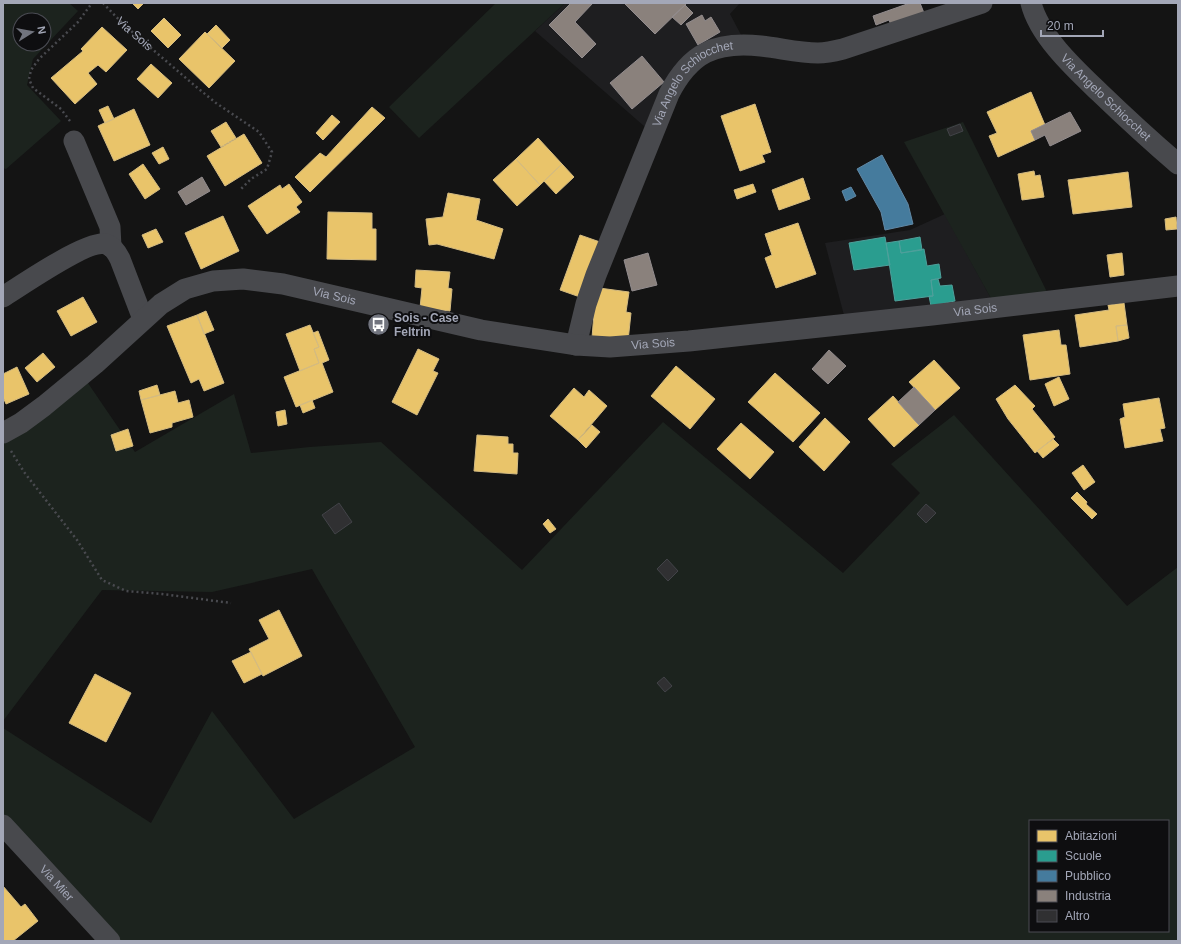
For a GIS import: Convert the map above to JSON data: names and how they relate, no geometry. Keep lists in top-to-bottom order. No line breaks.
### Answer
{"streets":{"street":["Via Sois","Via Angelo Schiocchet","Via Mier"]},"crossings":[["Via Sois","Via Angelo Schiocchet"]],"places":{"bus stop":["Sois - Case Feltrin"]},"legend":["Abitazioni","Scuole","Pubblico","Industria","Altro"],"scale_bar":"20 m","north":"right"}
